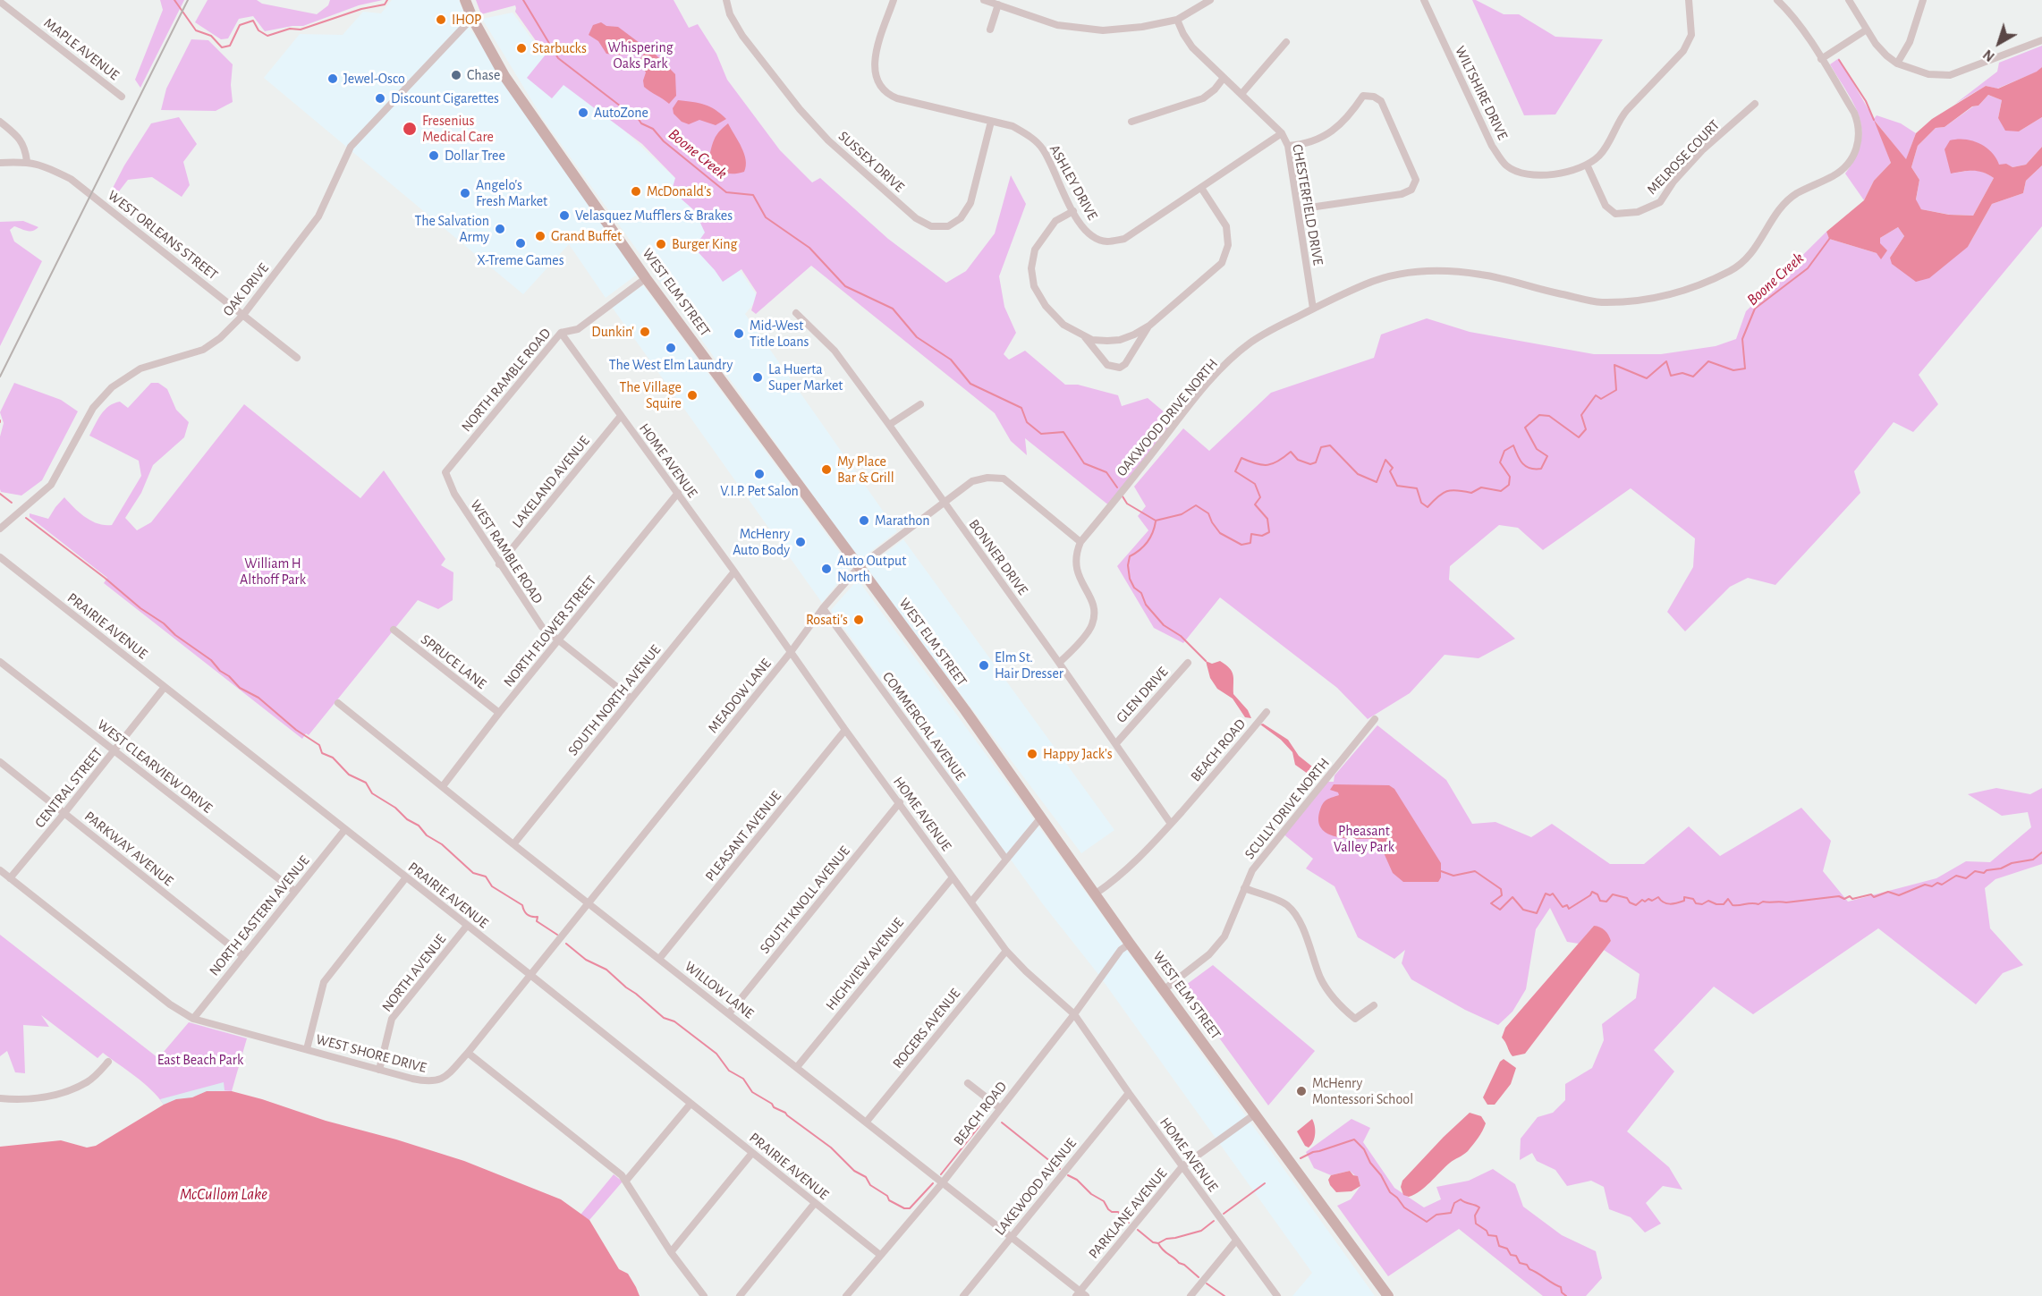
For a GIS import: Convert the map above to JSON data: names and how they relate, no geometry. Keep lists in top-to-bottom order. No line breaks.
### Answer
{"streets":{"main road":["WEST ELM STREET"],"street":["MAPLE AVENUE","WILTSHIRE DRIVE","MELROSE COURT","SUSSEX DRIVE","ASHLEY DRIVE","CHESTERFIELD DRIVE","WEST ORLEANS STREET","OAK DRIVE","NORTH RAMBLE ROAD","OAKWOOD DRIVE NORTH","HOME AVENUE","LAKELAND AVENUE","WEST RAMBLE ROAD","BONNER DRIVE","PRAIRIE AVENUE","NORTH FLOWER STREET","SPRUCE LANE","GLEN DRIVE","MEADOW LANE","SOUTH NORTH AVENUE","COMMERCIAL AVENUE","BEACH ROAD","WEST CLEARVIEW DRIVE","CENTRAL STREET","SCULLY DRIVE NORTH","PLEASANT AVENUE","PARKWAY AVENUE","SOUTH KNOLL AVENUE","NORTH EASTERN AVENUE","HIGHVIEW AVENUE","NORTH AVENUE","WILLOW LANE","ROGERS AVENUE","WEST SHORE DRIVE","LAKEWOOD AVENUE","PARKLANE AVENUE"]},"crossings":[["WILTSHIRE DRIVE","MELROSE COURT"],["SUSSEX DRIVE","ASHLEY DRIVE"],["ASHLEY DRIVE","CHESTERFIELD DRIVE"],["CHESTERFIELD DRIVE","OAKWOOD DRIVE NORTH"],["WEST ORLEANS STREET","OAK DRIVE"],["OAK DRIVE","WEST ELM STREET"],["WEST ELM STREET","NORTH RAMBLE ROAD"],["WEST ELM STREET","MEADOW LANE"],["WEST ELM STREET","BEACH ROAD"],["WEST ELM STREET","SCULLY DRIVE NORTH"],["WEST ELM STREET","PARKLANE AVENUE"],["NORTH RAMBLE ROAD","HOME AVENUE"],["NORTH RAMBLE ROAD","WEST RAMBLE ROAD"],["OAKWOOD DRIVE NORTH","MEADOW LANE"],["HOME AVENUE","LAKELAND AVENUE"],["HOME AVENUE","NORTH FLOWER STREET"],["HOME AVENUE","MEADOW LANE"],["HOME AVENUE","SOUTH NORTH AVENUE"],["HOME AVENUE","BEACH ROAD"],["HOME AVENUE","PLEASANT AVENUE"],["HOME AVENUE","SOUTH KNOLL AVENUE"],["HOME AVENUE","HIGHVIEW AVENUE"],["HOME AVENUE","ROGERS AVENUE"],["HOME AVENUE","LAKEWOOD AVENUE"],["HOME AVENUE","PARKLANE AVENUE"],["LAKELAND AVENUE","WEST RAMBLE ROAD"],["WEST RAMBLE ROAD","NORTH FLOWER STREET"],["WEST RAMBLE ROAD","SOUTH NORTH AVENUE"],["BONNER DRIVE","GLEN DRIVE"],["BONNER DRIVE","MEADOW LANE"],["BONNER DRIVE","BEACH ROAD"],["PRAIRIE AVENUE","MEADOW LANE"],["PRAIRIE AVENUE","BEACH ROAD"],["PRAIRIE AVENUE","CENTRAL STREET"],["PRAIRIE AVENUE","NORTH EASTERN AVENUE"],["PRAIRIE AVENUE","NORTH AVENUE"],["NORTH FLOWER STREET","SPRUCE LANE"],["NORTH FLOWER STREET","WILLOW LANE"],["MEADOW LANE","COMMERCIAL AVENUE"],["MEADOW LANE","WILLOW LANE"],["MEADOW LANE","WEST SHORE DRIVE"],["SOUTH NORTH AVENUE","WILLOW LANE"],["BEACH ROAD","WILLOW LANE"],["WEST CLEARVIEW DRIVE","CENTRAL STREET"],["WEST CLEARVIEW DRIVE","NORTH EASTERN AVENUE"],["CENTRAL STREET","PARKWAY AVENUE"],["CENTRAL STREET","WEST SHORE DRIVE"],["PLEASANT AVENUE","WILLOW LANE"],["PARKWAY AVENUE","NORTH EASTERN AVENUE"],["SOUTH KNOLL AVENUE","WILLOW LANE"],["NORTH EASTERN AVENUE","WEST SHORE DRIVE"],["HIGHVIEW AVENUE","WILLOW LANE"],["NORTH AVENUE","WEST SHORE DRIVE"],["WILLOW LANE","ROGERS AVENUE"],["WILLOW LANE","LAKEWOOD AVENUE"],["WILLOW LANE","PARKLANE AVENUE"]],"water":["Boone Creek","McCullom Lake"],"parks":["Whispering Oaks Park","William H Althoff Park","Pheasant Valley Park","East Beach Park"],"places":["IHOP","Starbucks","Chase","Jewel-Osco","Discount Cigarettes","AutoZone","Fresenius Medical Care","Dollar Tree","McDonald's","Angelo's Fresh Market","Velasquez Mufflers & Brakes","The Salvation Army","Grand Buffet","X-Treme Games","Burger King","Dunkin'","Mid-West Title Loans","The West Elm Laundry","La Huerta Super Market","The Village Squire","My Place Bar & Grill","V.I.P. Pet Salon","Marathon","McHenry Auto Body","Auto Output North","Rosati's","Elm St. Hair Dresser","Happy Jack's","McHenry Montessori School"],"north":"bottom left"}
